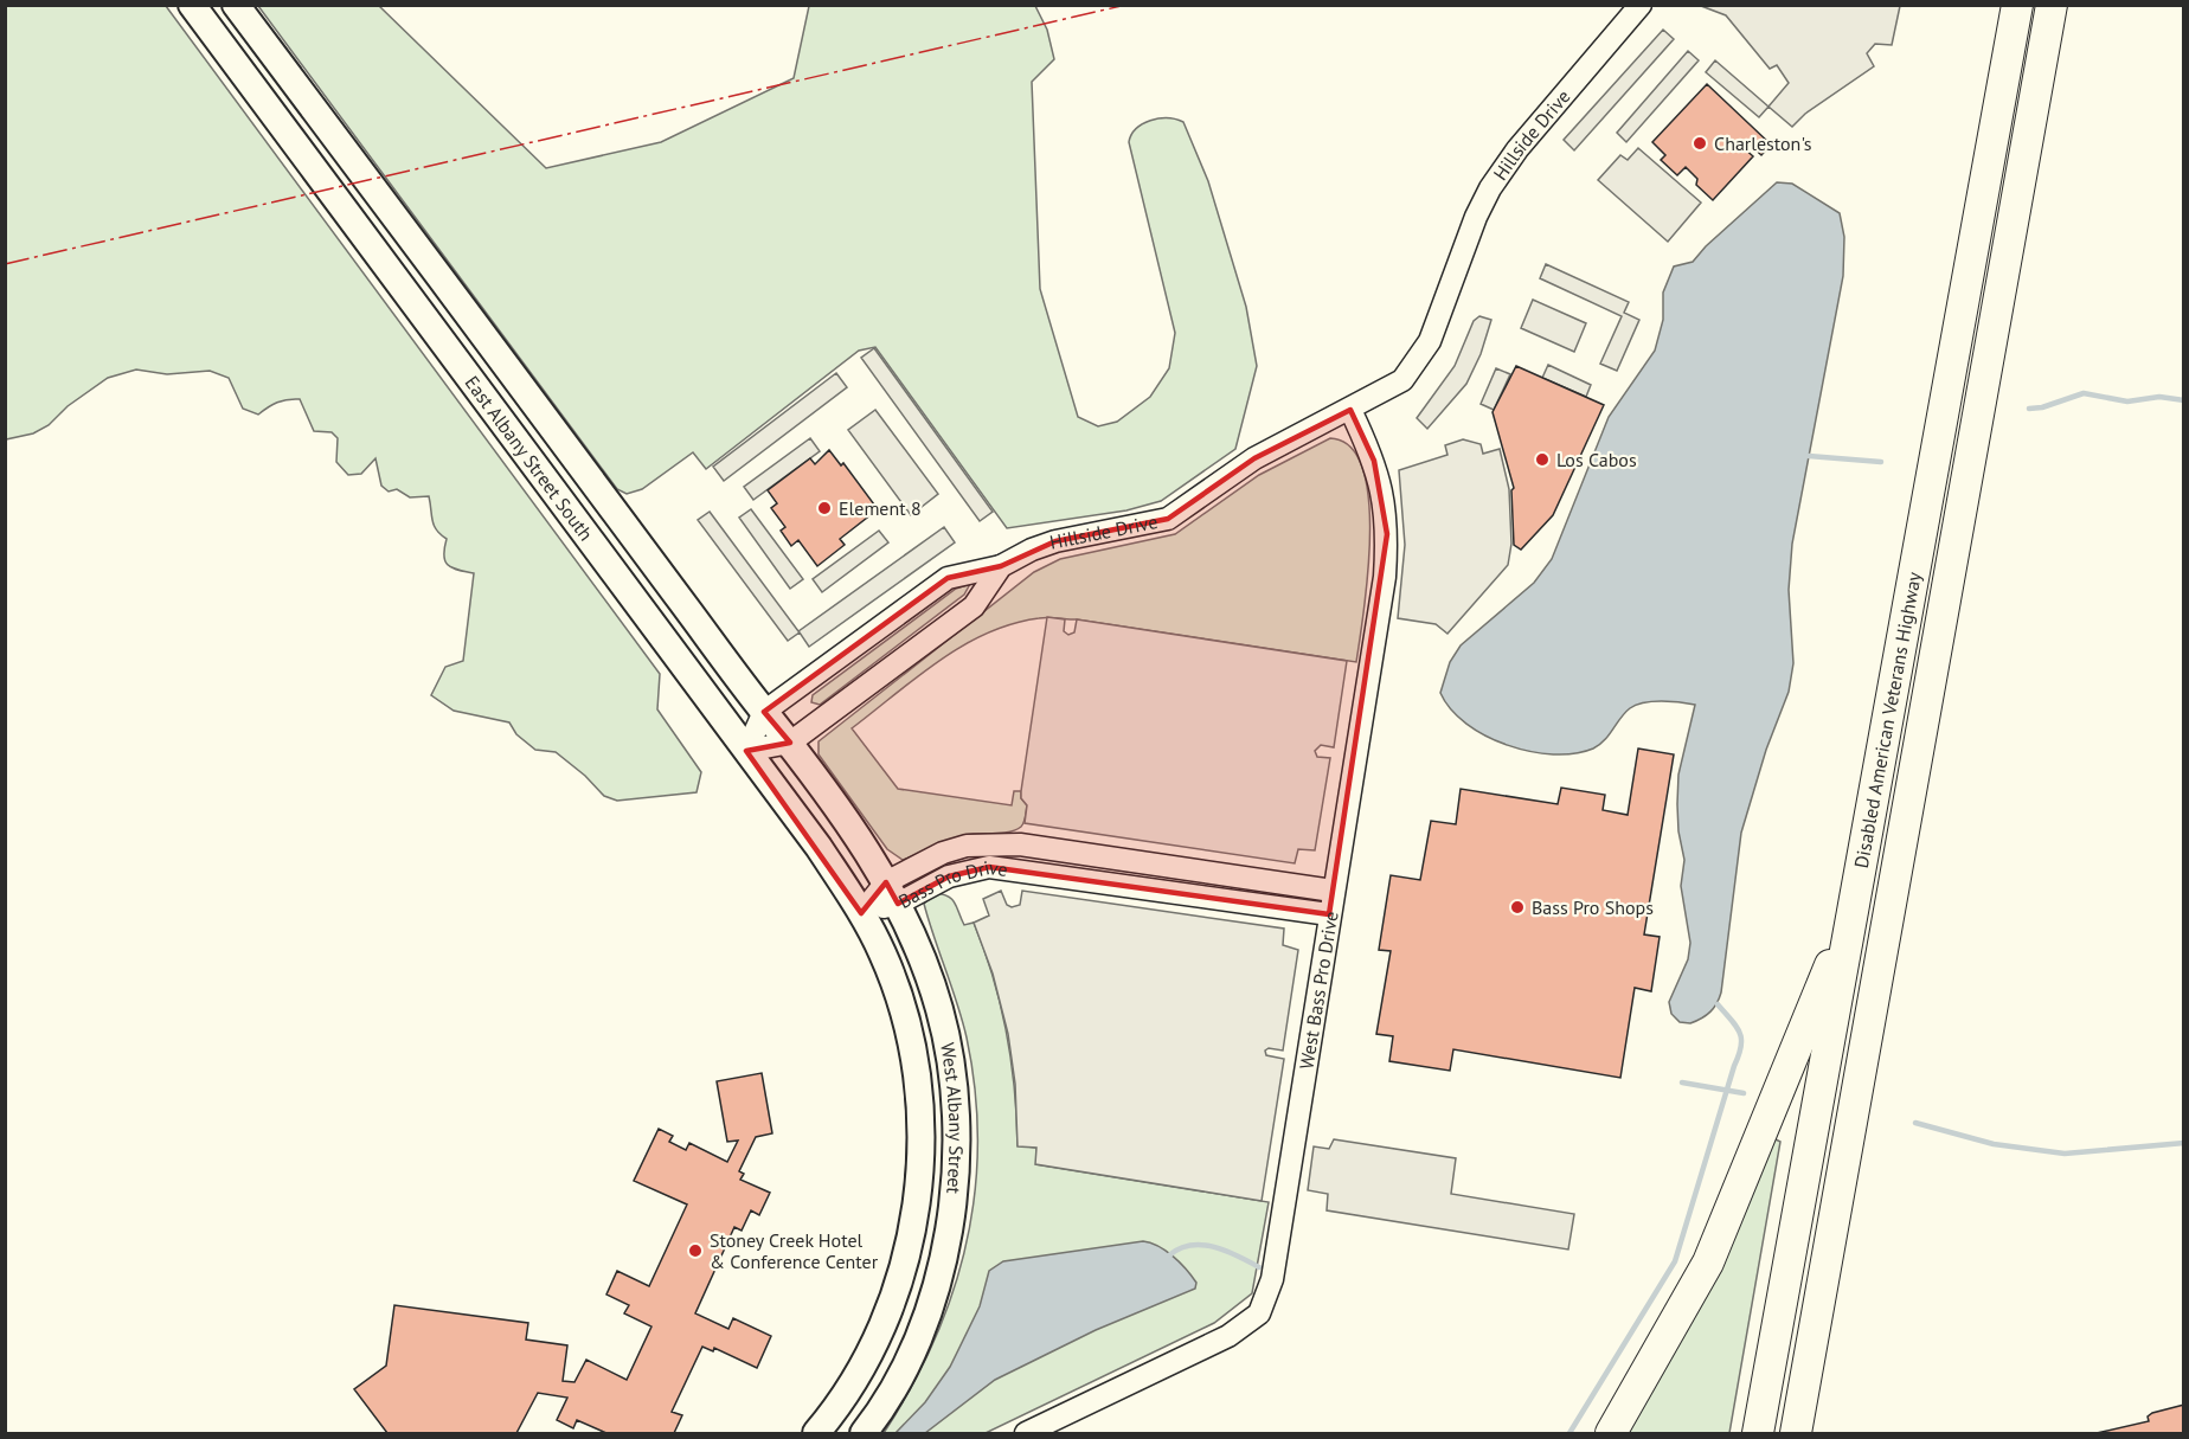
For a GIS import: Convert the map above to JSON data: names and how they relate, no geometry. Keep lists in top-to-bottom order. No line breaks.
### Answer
{"streets":{"highway":["Disabled American Veterans Highway"],"main road":["East Albany Street South","West Albany Street"],"street":["Hillside Drive","Bass Pro Drive","West Bass Pro Drive"]},"crossings":[["Hillside Drive","East Albany Street South"],["Hillside Drive","West Bass Pro Drive"],["East Albany Street South","Bass Pro Drive"],["East Albany Street South","West Albany Street"],["Bass Pro Drive","West Bass Pro Drive"],["Bass Pro Drive","West Albany Street"]],"places":["Charleston's","Los Cabos","Element 8","Bass Pro Shops","Stoney Creek Hotel & Conference Center"]}
